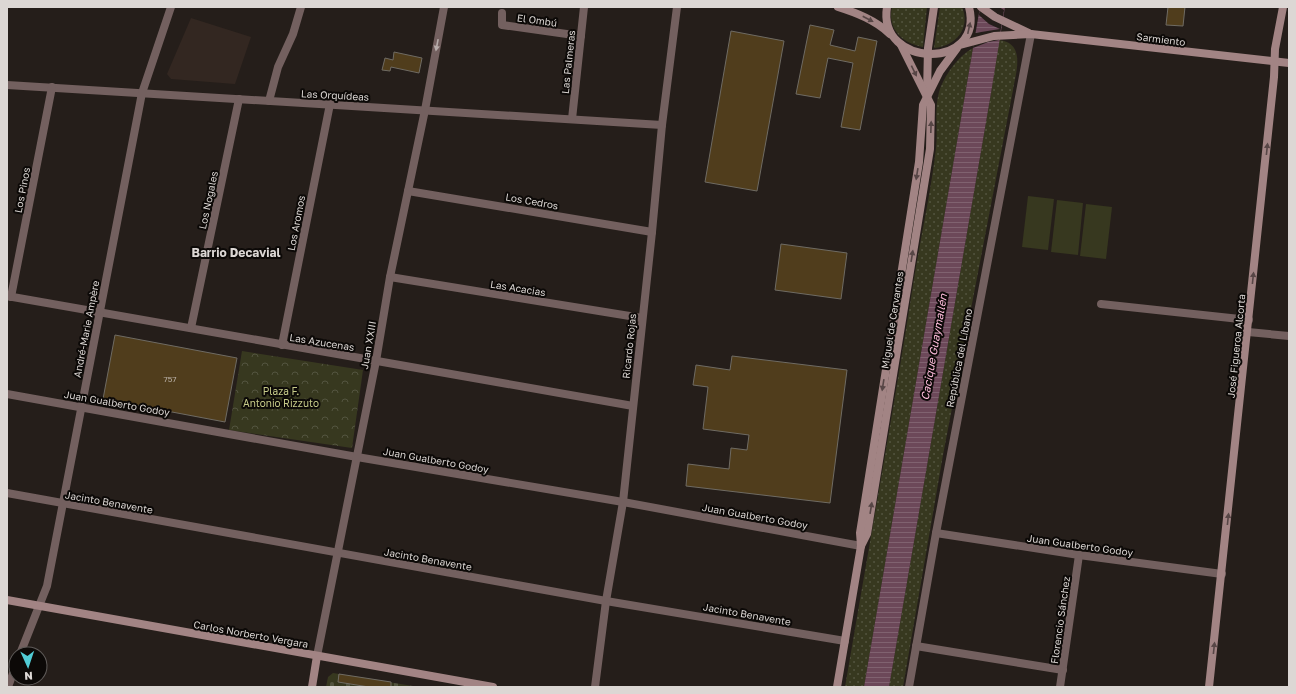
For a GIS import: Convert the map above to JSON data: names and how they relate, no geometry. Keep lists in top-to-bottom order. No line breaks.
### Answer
{"streets":{"main road":["Sarmiento","Miguel de Cervantes","Juan XXIII","José Figueroa Alcorta","Carlos Norberto Vergara"],"street":["El Ombú","Las Palmeras","Las Orquídeas","Los Pinos","Los Nogales","Los Cedros","Los Aromos","Las Acacias","André-Marie Ampère","Las Azucenas","Ricardo Rojas","República del Líbano","Juan Gualberto Godoy","Jacinto Benavente","Florencio Sánchez"]},"crossings":[["El Ombú","Las Palmeras"],["Sarmiento","Miguel de Cervantes"],["Sarmiento","José Figueroa Alcorta"],["Sarmiento","República del Líbano"],["Las Palmeras","Las Orquídeas"],["Las Orquídeas","Los Pinos"],["Las Orquídeas","Los Nogales"],["Las Orquídeas","Los Aromos"],["Las Orquídeas","André-Marie Ampère"],["Las Orquídeas","Juan XXIII"],["Las Orquídeas","Ricardo Rojas"],["Los Pinos","Las Azucenas"],["Los Nogales","Las Azucenas"],["Los Cedros","Juan XXIII"],["Los Cedros","Ricardo Rojas"],["Los Aromos","Las Azucenas"],["Las Acacias","Juan XXIII"],["Las Acacias","Ricardo Rojas"],["Miguel de Cervantes","Juan Gualberto Godoy"],["Miguel de Cervantes","Jacinto Benavente"],["André-Marie Ampère","Las Azucenas"],["André-Marie Ampère","Juan Gualberto Godoy"],["André-Marie Ampère","Jacinto Benavente"],["André-Marie Ampère","Carlos Norberto Vergara"],["Las Azucenas","Juan XXIII"],["Las Azucenas","Ricardo Rojas"],["Juan XXIII","Juan Gualberto Godoy"],["Juan XXIII","Jacinto Benavente"],["Juan XXIII","Carlos Norberto Vergara"],["Ricardo Rojas","Juan Gualberto Godoy"],["Ricardo Rojas","Jacinto Benavente"],["José Figueroa Alcorta","Juan Gualberto Godoy"],["República del Líbano","Juan Gualberto Godoy"],["Juan Gualberto Godoy","Florencio Sánchez"]],"one_way":["José Figueroa Alcorta"],"districts":["Barrio Decavial"],"water":["Cacique Guaymallén"],"parks":["Plaza F. Antonio Rizzuto"],"house_numbers":["757"],"north":"bottom"}
